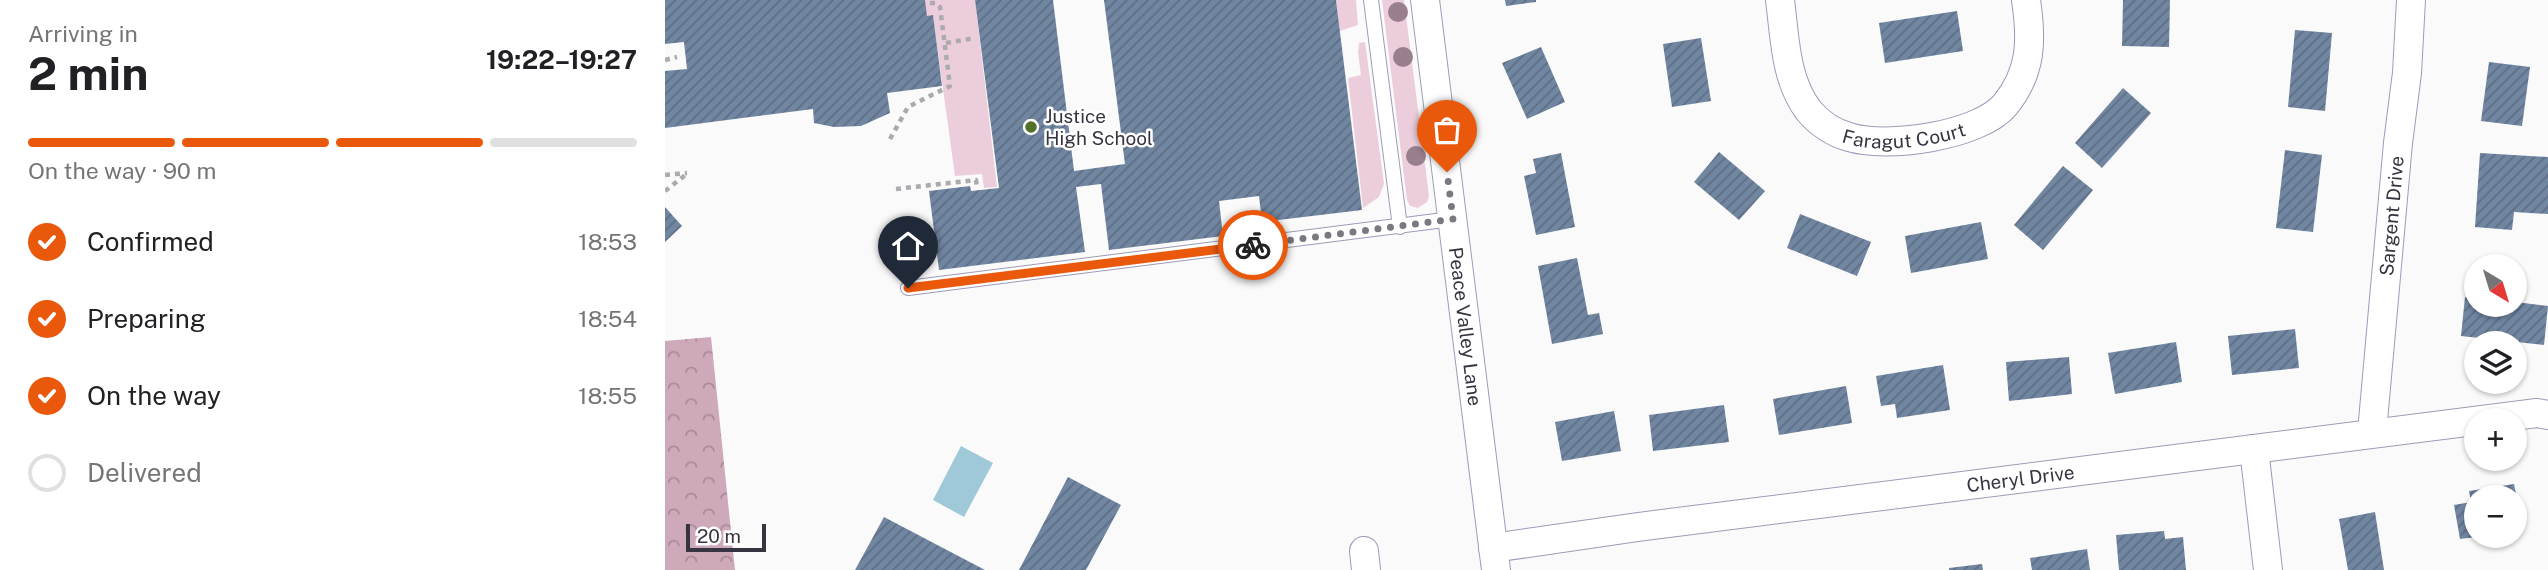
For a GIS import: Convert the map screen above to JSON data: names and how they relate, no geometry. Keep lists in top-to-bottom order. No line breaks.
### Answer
{"streets":{"street":["Faragut Court","Sargent Drive","Peace Valley Lane","Cheryl Drive"]},"crossings":[["Sargent Drive","Cheryl Drive"],["Peace Valley Lane","Cheryl Drive"]],"places":["Justice High School"],"scale_bar":"20 m","north":"bottom right","page":{"heading":["2 min","Arriving in","19:22–19:27"],"bar":"On the way · 90 m","list":[["Confirmed","18:53"],["Preparing","18:54"],["On the way","18:55"],"Delivered"],"map_buttons":["+","−"],"scale":"20 m"}}
